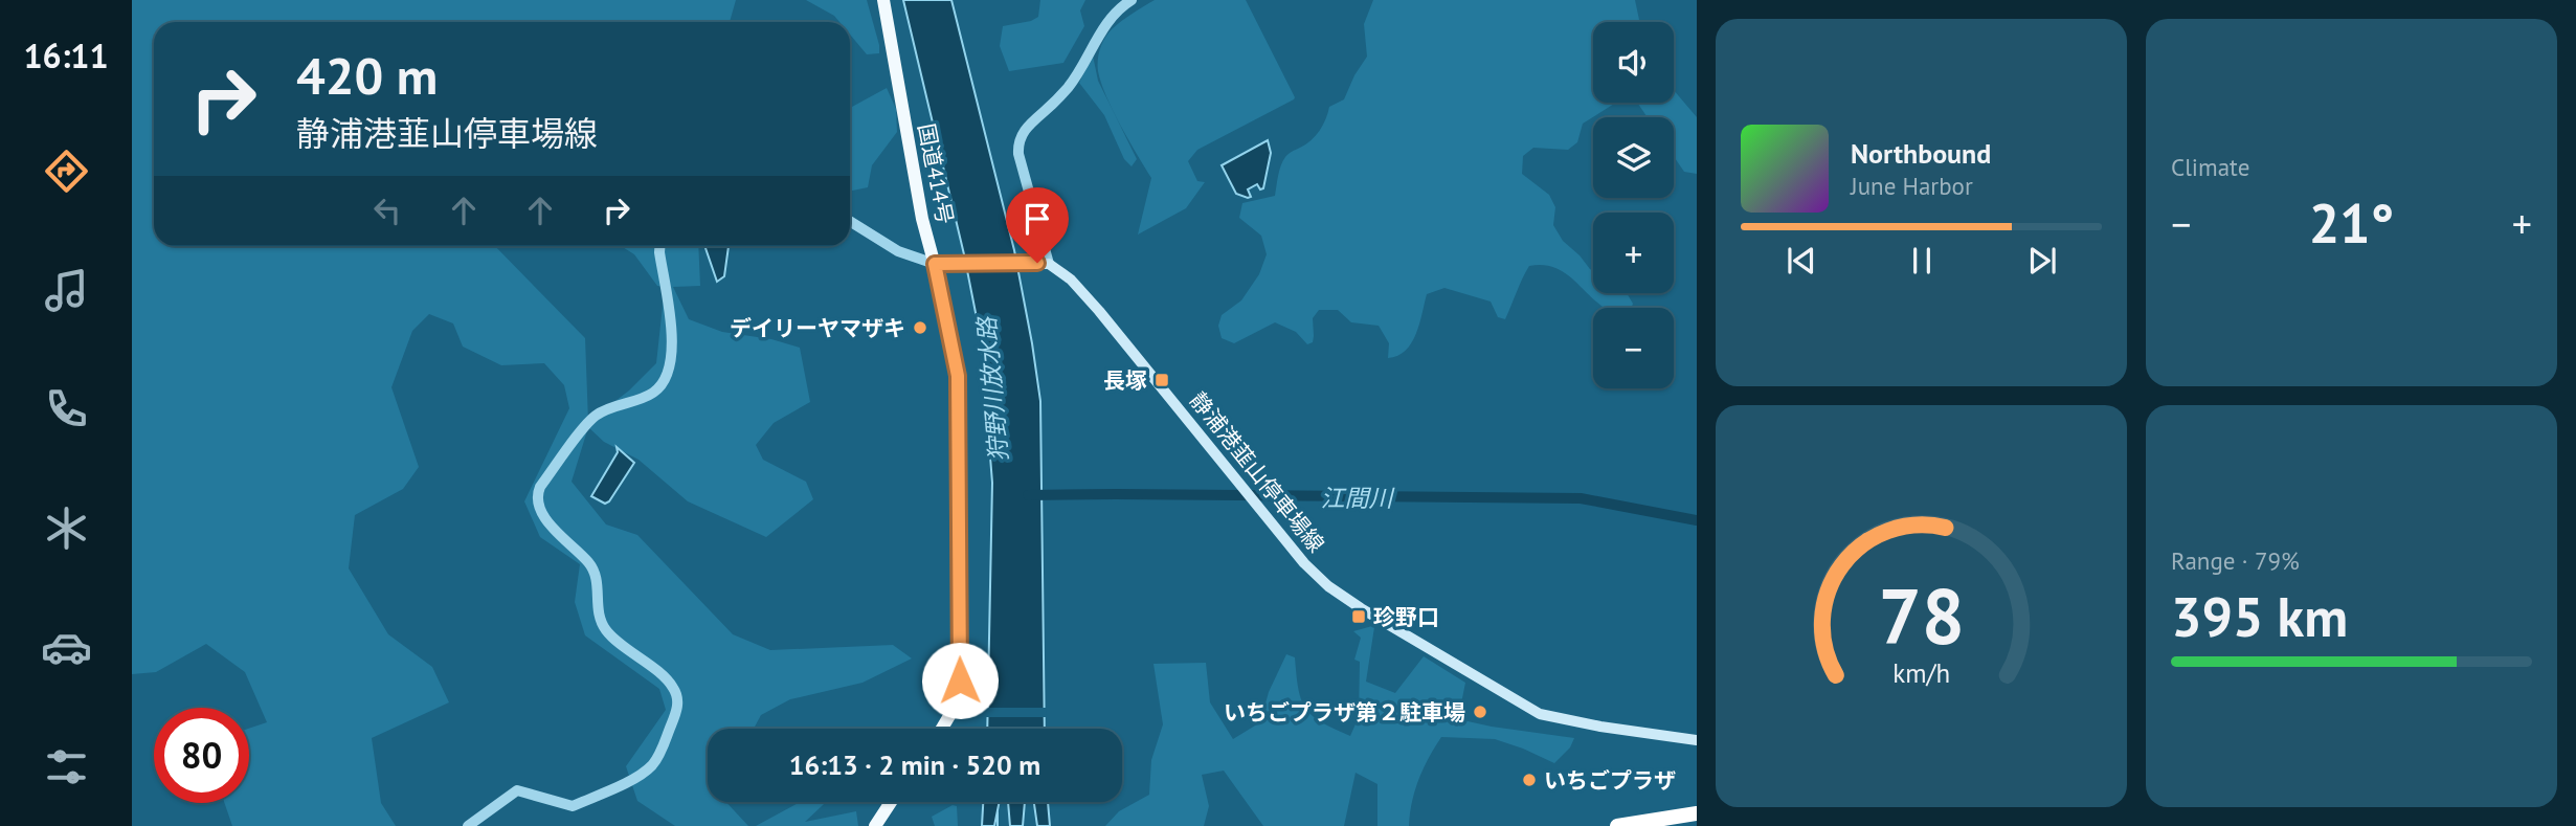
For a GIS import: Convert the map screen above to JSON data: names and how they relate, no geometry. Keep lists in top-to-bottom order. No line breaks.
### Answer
{"streets":{"highway":["国道414号"],"main road":["静浦港韮山停車場線"]},"water":["狩野川放水路","江間川"],"places":{"other":["デイリーヤマザキ","いちごプラザ第２駐車場","いちごプラザ"],"transit":["長塚","珍野口"]},"page":{"tabs":"16:11","tile":["Climate",["Range · 79%","395 km"]],"map_buttons":["+","−"],"turn":["420 m","静浦港韮山停車場線"],"song":["Northbound","June Harbor"],"heat":["−","21°","+"],"limit":"80","trip":"16:13 · 2 min · 520 m","gauge":["78","km/h"]}}
